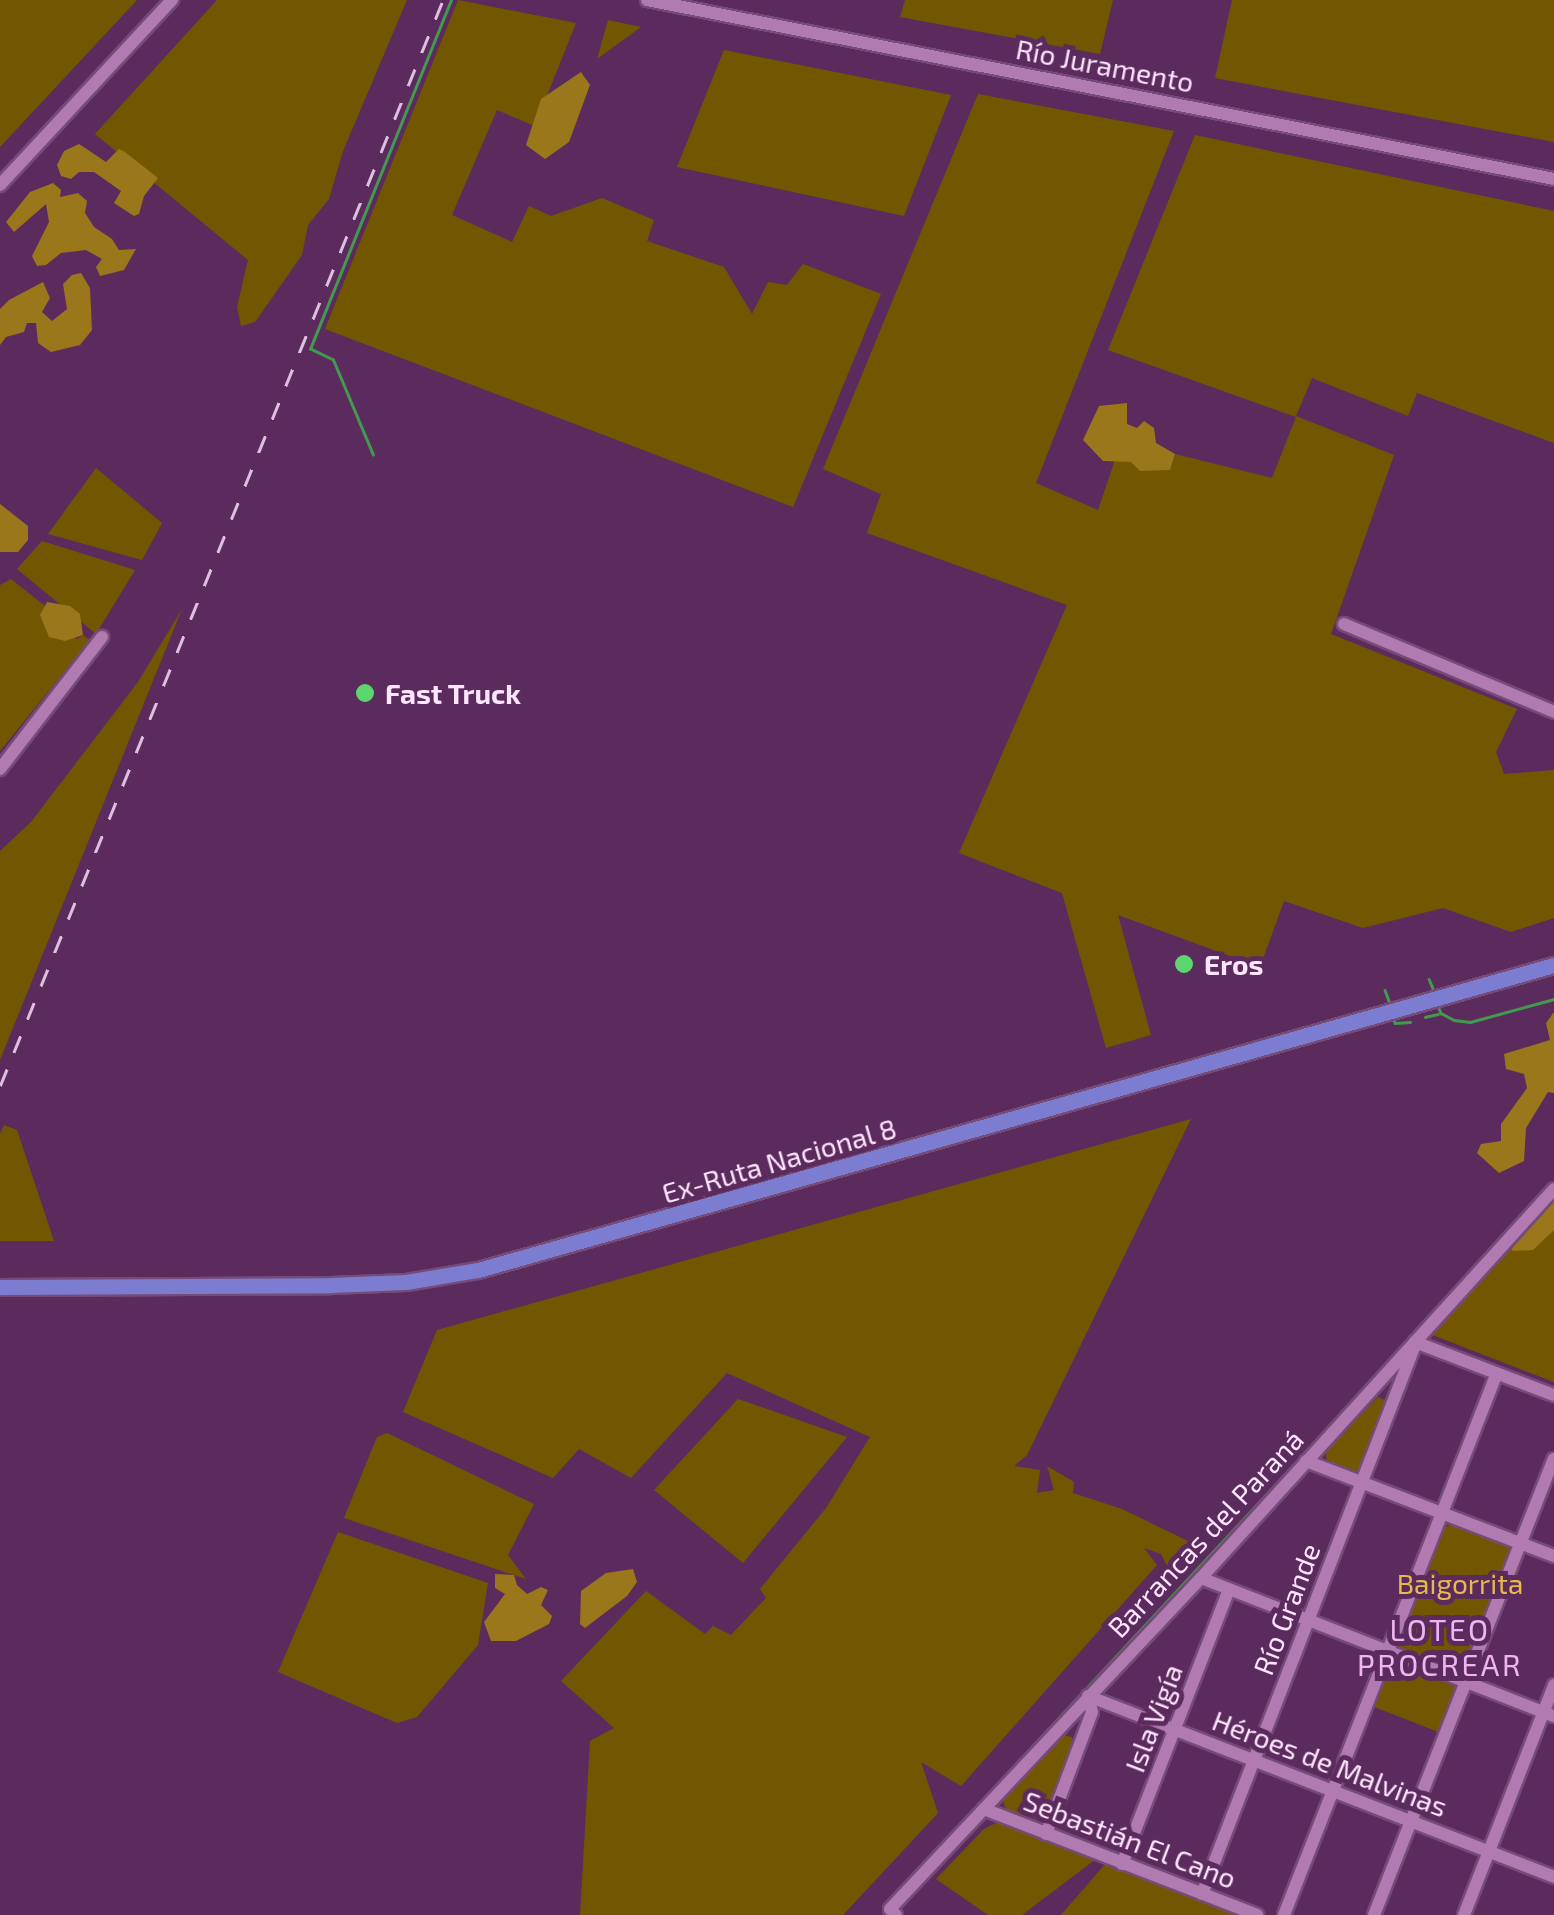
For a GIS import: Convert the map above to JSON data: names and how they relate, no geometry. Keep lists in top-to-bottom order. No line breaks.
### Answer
{"streets":{"main road":["Ex-Ruta Nacional 8"],"street":["Río Juramento","Barrancas del Paraná","Río Grande","Isla Vigía","Héroes de Malvinas","Sebastián El Cano"]},"crossings":[["Barrancas del Paraná","Río Grande"],["Barrancas del Paraná","Héroes de Malvinas"],["Barrancas del Paraná","Sebastián El Cano"],["Río Grande","Héroes de Malvinas"],["Río Grande","Sebastián El Cano"],["Isla Vigía","Héroes de Malvinas"],["Isla Vigía","Sebastián El Cano"]],"districts":["LOTEO PROCREAR"],"parks":["Baigorrita"],"places":["Fast Truck","Eros"]}
